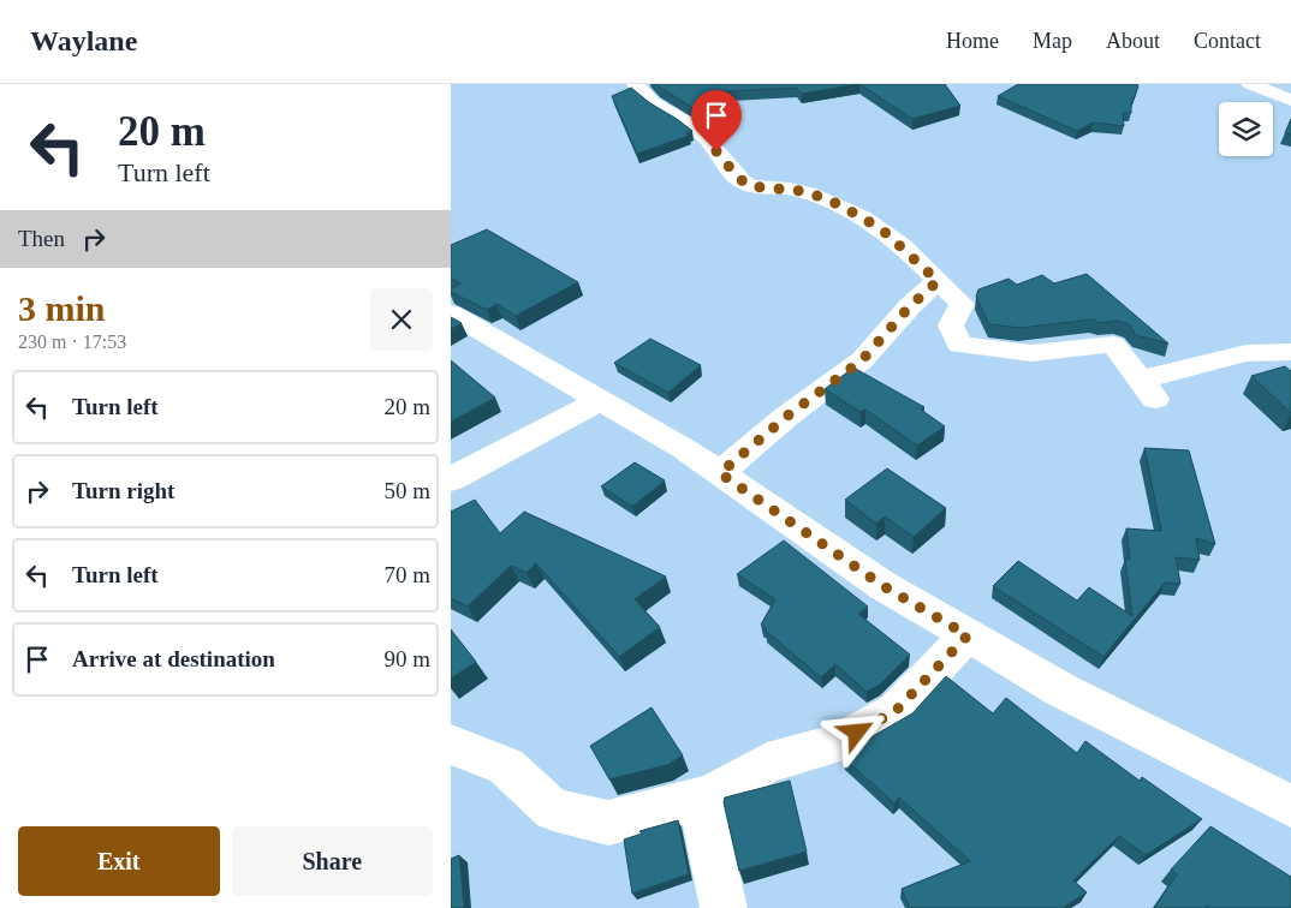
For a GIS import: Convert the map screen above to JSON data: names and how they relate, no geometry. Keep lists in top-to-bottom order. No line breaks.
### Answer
{"page":{"header":"Waylane","nav":["Home","Map","About","Contact"],"turn":["20 m","Turn left"],"then":"Then","heading":["3 min","230 m · 17:53"],"list":[{"name":"Turn left","value":"20 m"},{"name":"Turn right","value":"50 m"},{"name":"Turn left","value":"70 m"},{"name":"Arrive at destination","value":"90 m"}],"buttons":["Exit","Share"]}}
